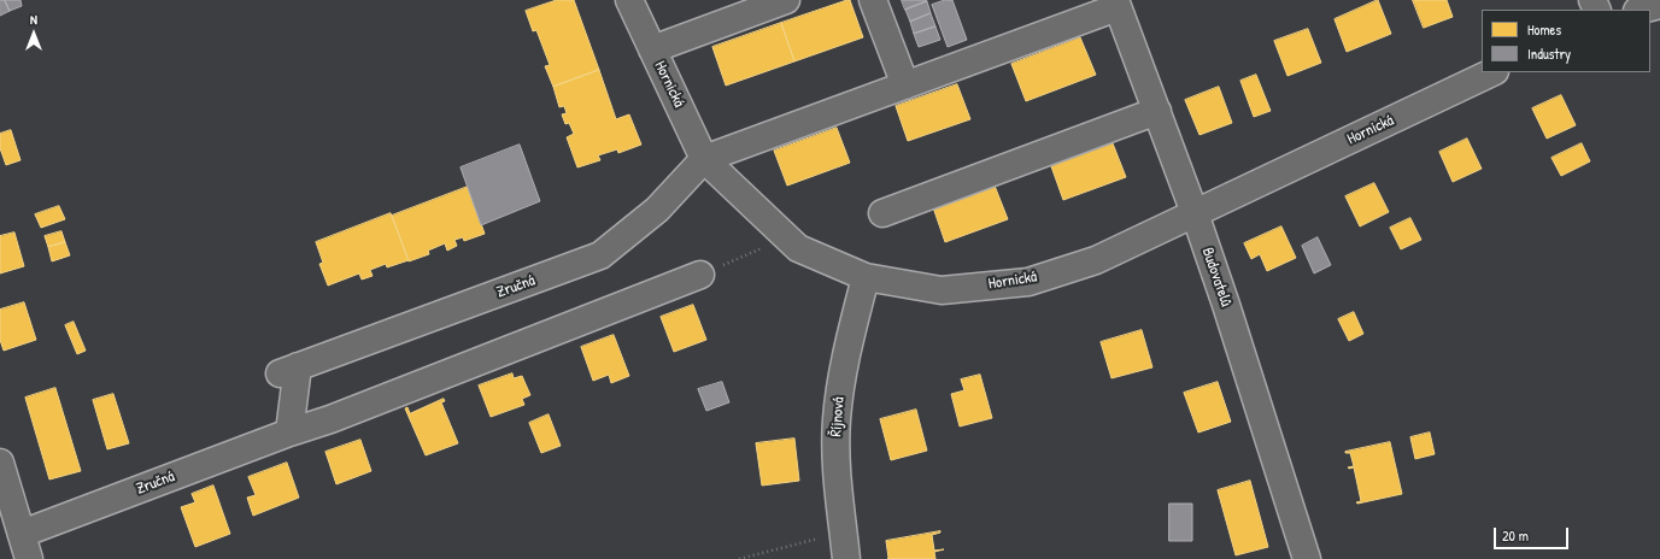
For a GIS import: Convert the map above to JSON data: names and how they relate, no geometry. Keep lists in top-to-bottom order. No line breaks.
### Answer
{"streets":{"street":["Hornická","Budovatelů","Zručná","Říjnová"]},"crossings":[["Hornická","Budovatelů"],["Hornická","Zručná"],["Hornická","Říjnová"]],"legend":["Homes","Industry"],"scale_bar":"20 m","north":"top"}
